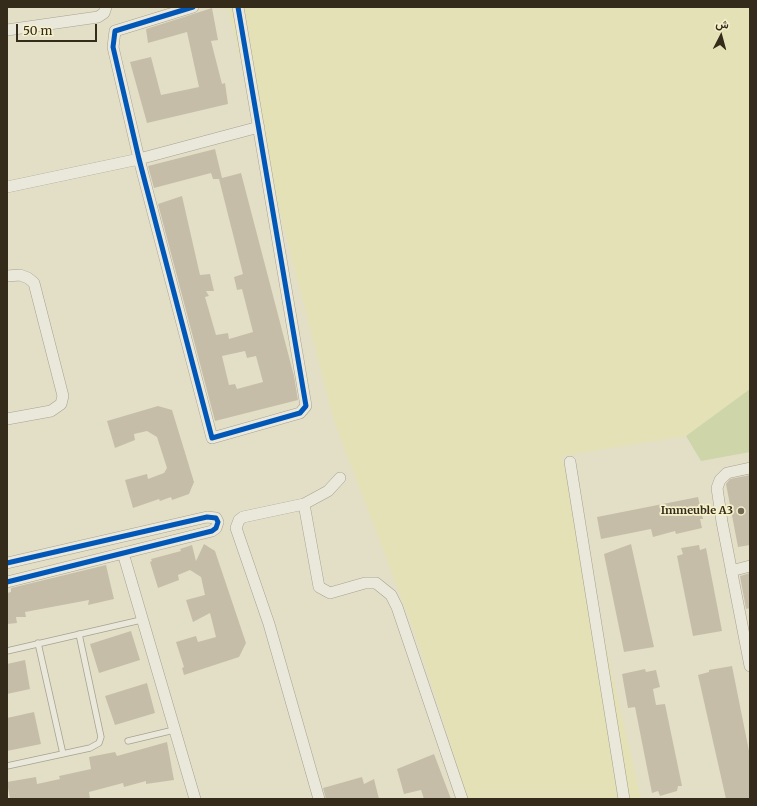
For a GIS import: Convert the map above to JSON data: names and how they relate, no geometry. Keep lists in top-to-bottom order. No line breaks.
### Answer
{"places":["Immeuble A3"],"scale_bar":"50 m","north":"top"}
